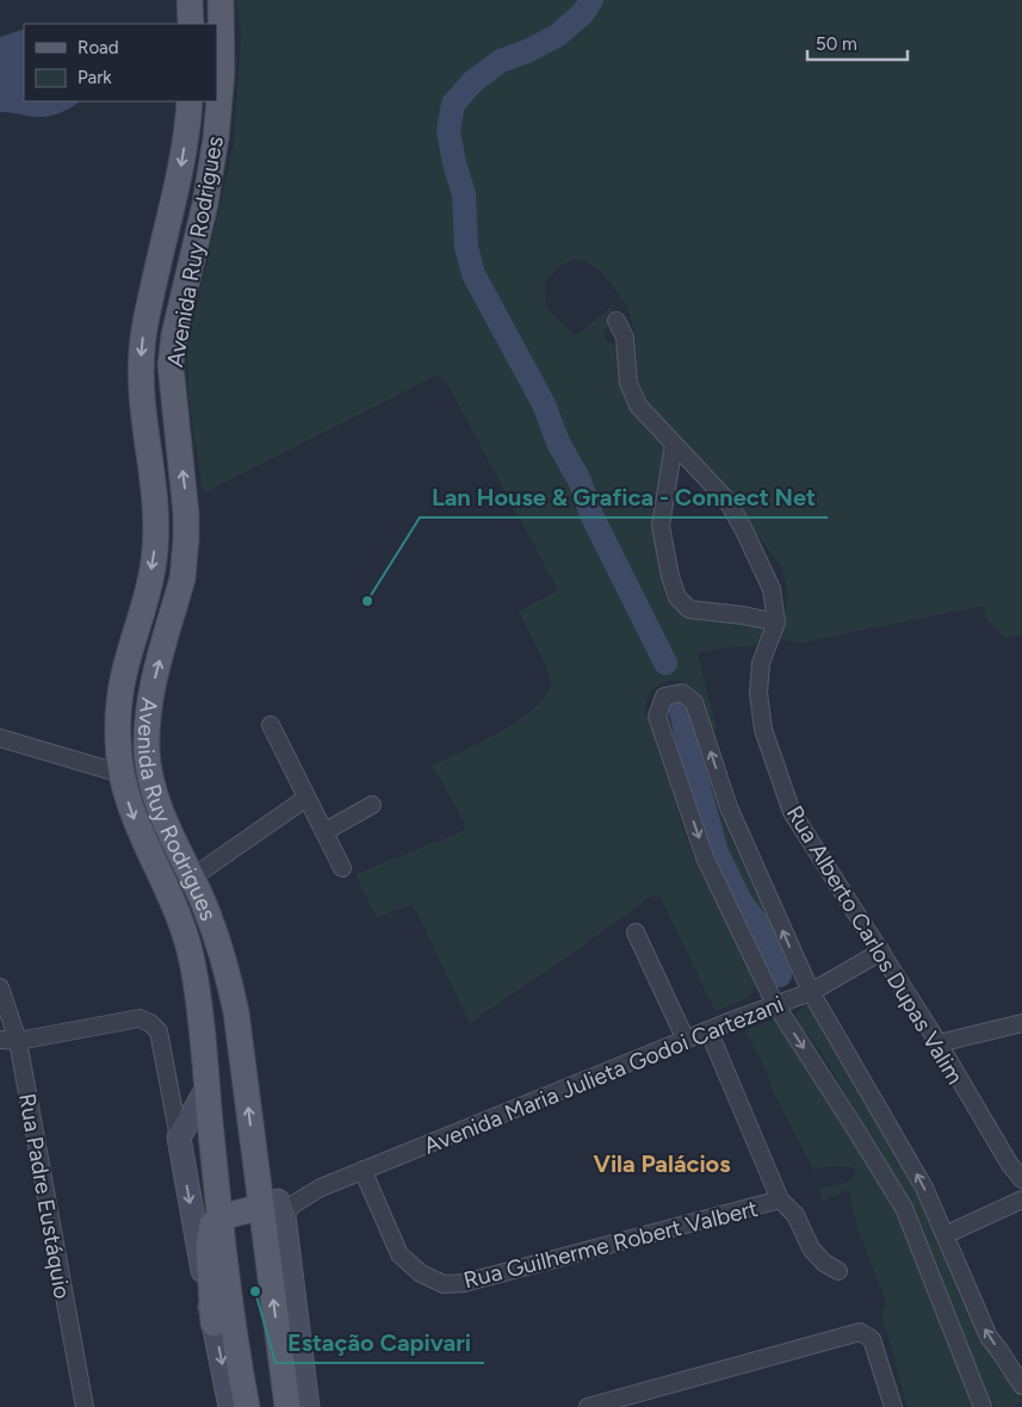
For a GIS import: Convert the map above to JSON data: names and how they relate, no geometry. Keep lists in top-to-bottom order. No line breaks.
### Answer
{"streets":{"main road":["Avenida Ruy Rodrigues"],"street":["Rua Alberto Carlos Dupas Valim","Avenida Maria Julieta Godoi Cartezani","Rua Padre Eustáquio","Rua Guilherme Robert Valbert"]},"crossings":[["Avenida Ruy Rodrigues","Avenida Maria Julieta Godoi Cartezani"],["Rua Alberto Carlos Dupas Valim","Avenida Maria Julieta Godoi Cartezani"],["Avenida Maria Julieta Godoi Cartezani","Rua Guilherme Robert Valbert"]],"districts":["Vila Palácios"],"places":["Lan House & Grafica - Connect Net","Estação Capivari"],"legend":["Road","Park"],"scale_bar":"50 m"}
